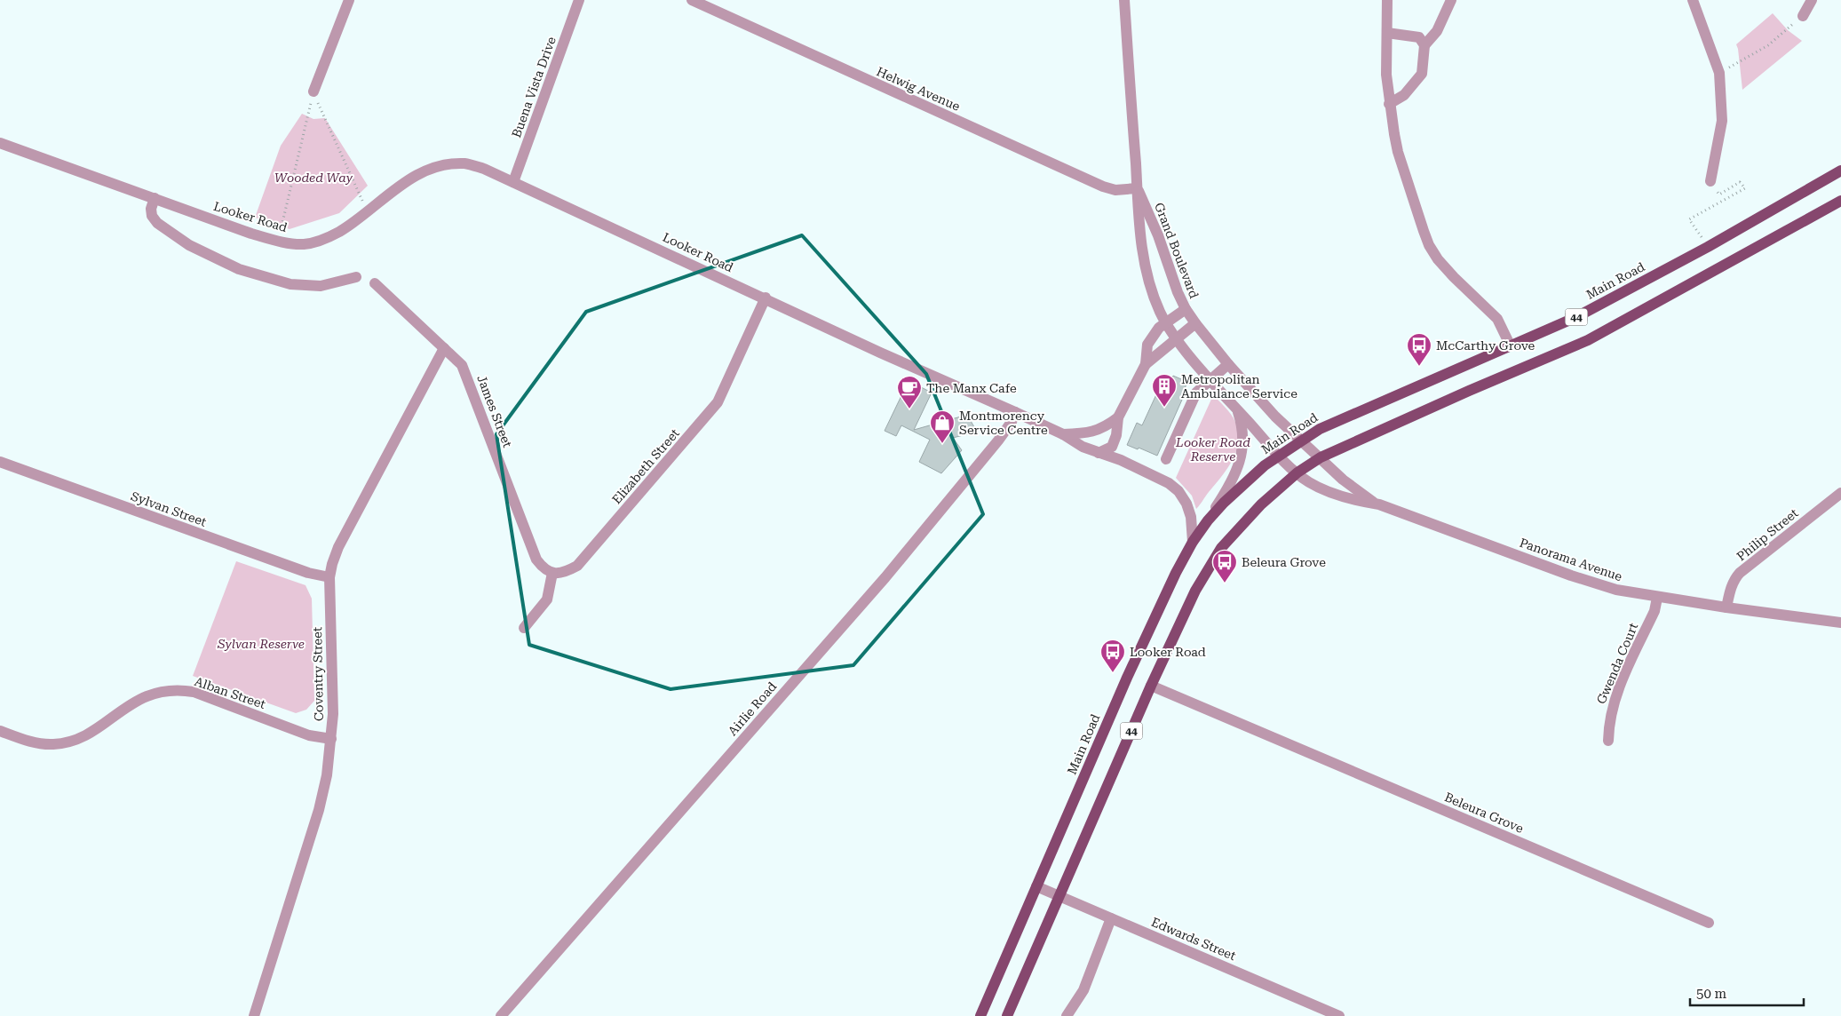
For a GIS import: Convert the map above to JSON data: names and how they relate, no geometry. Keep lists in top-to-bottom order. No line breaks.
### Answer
{"streets":{"main road":["Main Road","44"],"street":["Buena Vista Drive","Helwig Avenue","Looker Road","Grand Boulevard","James Street","Elizabeth Street","Sylvan Street","Philip Street","Panorama Avenue","Gwenda Court","Coventry Street","Alban Street","Airlie Road","Beleura Grove","Edwards Street"]},"crossings":[["Buena Vista Drive","Looker Road"],["Helwig Avenue","Grand Boulevard"],["Looker Road","Main Road"],["Looker Road","Elizabeth Street"],["Looker Road","Airlie Road"],["Grand Boulevard","Main Road"],["Grand Boulevard","Panorama Avenue"],["Main Road","Panorama Avenue"],["Main Road","Edwards Street"],["44","Panorama Avenue"],["44","Beleura Grove"],["44","Edwards Street"],["James Street","Elizabeth Street"],["James Street","Coventry Street"],["Sylvan Street","Coventry Street"],["Philip Street","Panorama Avenue"],["Panorama Avenue","Gwenda Court"],["Coventry Street","Alban Street"]],"parks":["Wooded Way","Looker Road Reserve","Sylvan Reserve"],"places":{"bus stop":["McCarthy Grove","Beleura Grove","Looker Road"],"building":["Metropolitan Ambulance Service"],"cafe":["The Manx Cafe"],"shop":["Montmorency Service Centre"]},"scale_bar":"50 m"}
